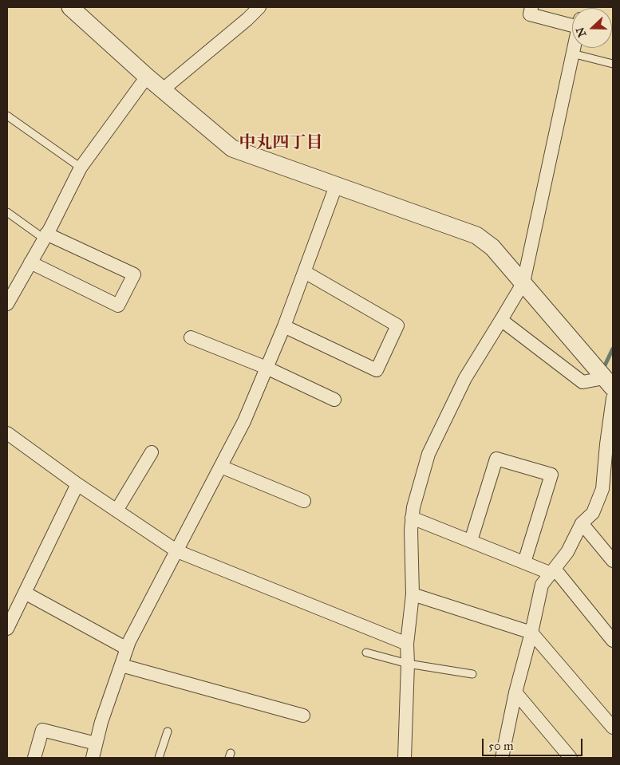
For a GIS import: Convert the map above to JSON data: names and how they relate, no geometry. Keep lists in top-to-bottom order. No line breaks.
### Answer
{"districts":["中丸四丁目"],"scale_bar":"50 m","north":"left"}
